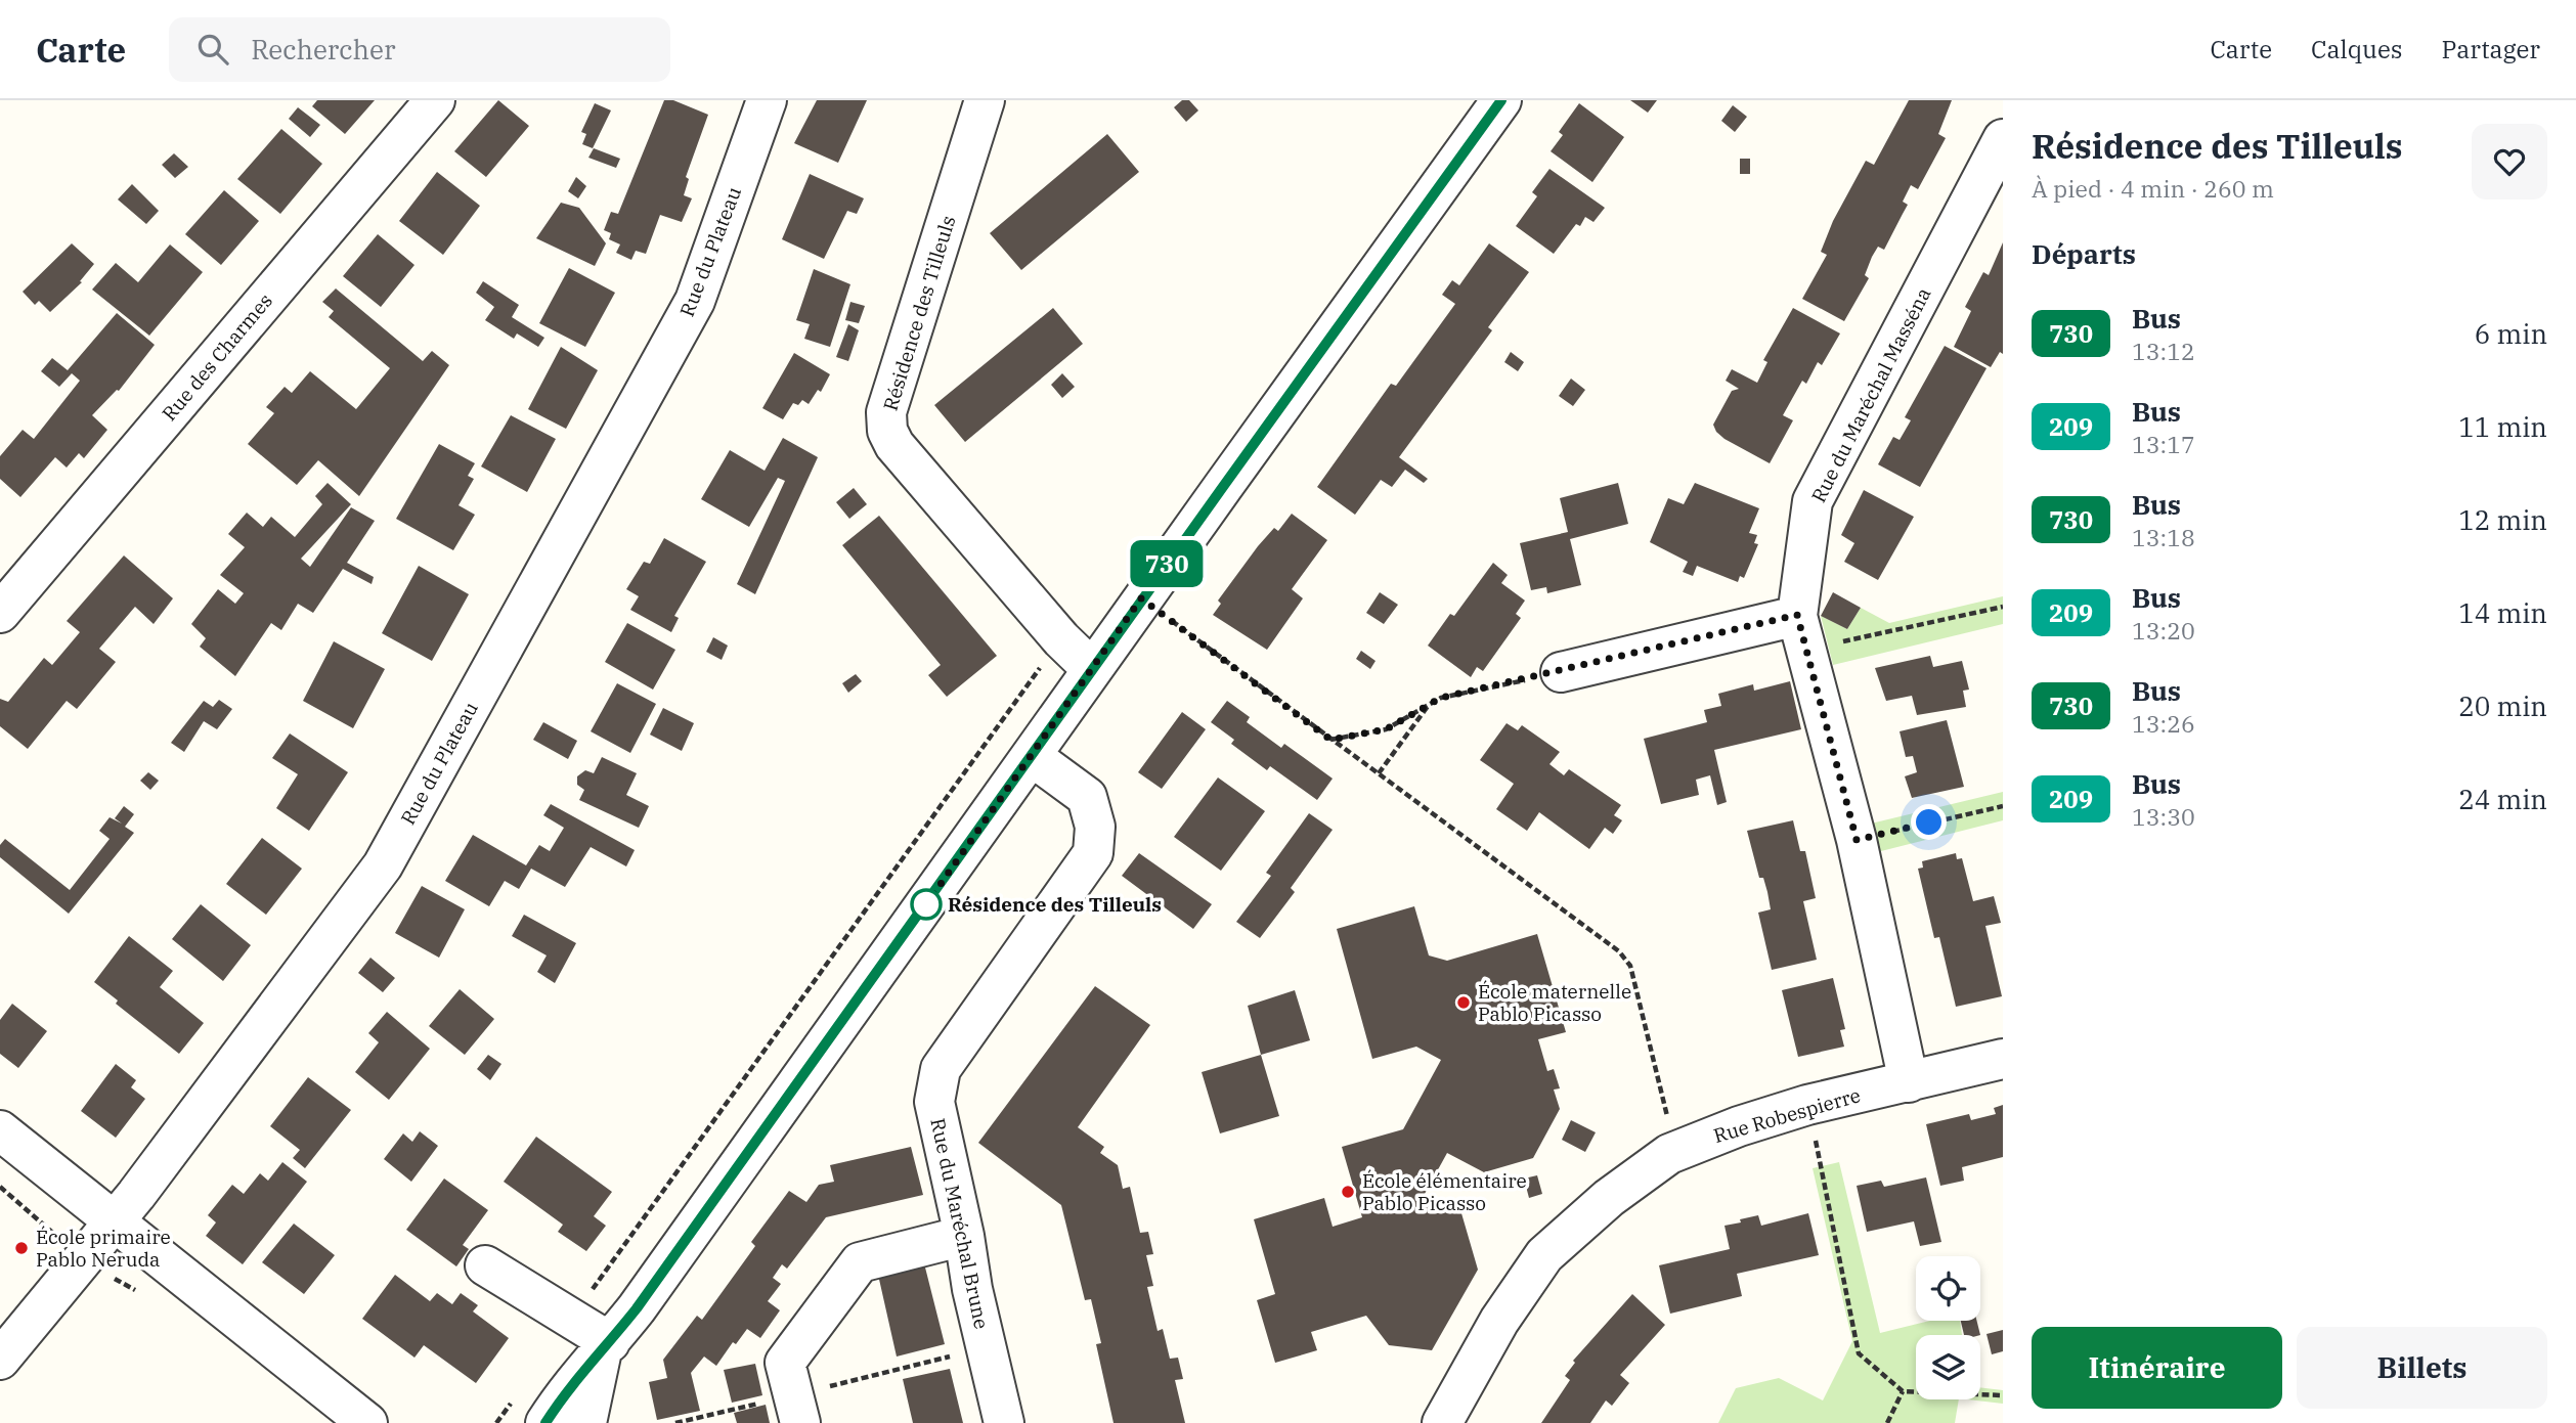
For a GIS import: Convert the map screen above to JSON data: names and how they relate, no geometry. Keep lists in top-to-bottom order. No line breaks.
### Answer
{"streets":{"street":["Rue du Plateau","Résidence des Tilleuls","Rue des Charmes","Rue du Maréchal Masséna","Rue Robespierre","Rue du Maréchal Brune"]},"crossings":[["Rue du Maréchal Masséna","Rue Robespierre"]],"places":["Résidence des Tilleuls","École maternelle Pablo Picasso","École élémentaire Pablo Picasso","École primaire Pablo Neruda"],"lines":["bus line 730"],"page":{"header":"Carte","search":"Rechercher","nav":["Carte","Calques","Partager"],"on_map":"730","heading":[["Résidence des Tilleuls","À pied · 4 min · 260 m"],"Départs"],"list":[{"mark":"730","name":"Bus","note":"13:12","value":"6 min"},{"mark":"209","name":"Bus","note":"13:17","value":"11 min"},{"mark":"730","name":"Bus","note":"13:18","value":"12 min"},{"mark":"209","name":"Bus","note":"13:20","value":"14 min"},{"mark":"730","name":"Bus","note":"13:26","value":"20 min"},{"mark":"209","name":"Bus","note":"13:30","value":"24 min"}],"buttons":["Itinéraire","Billets"]}}
